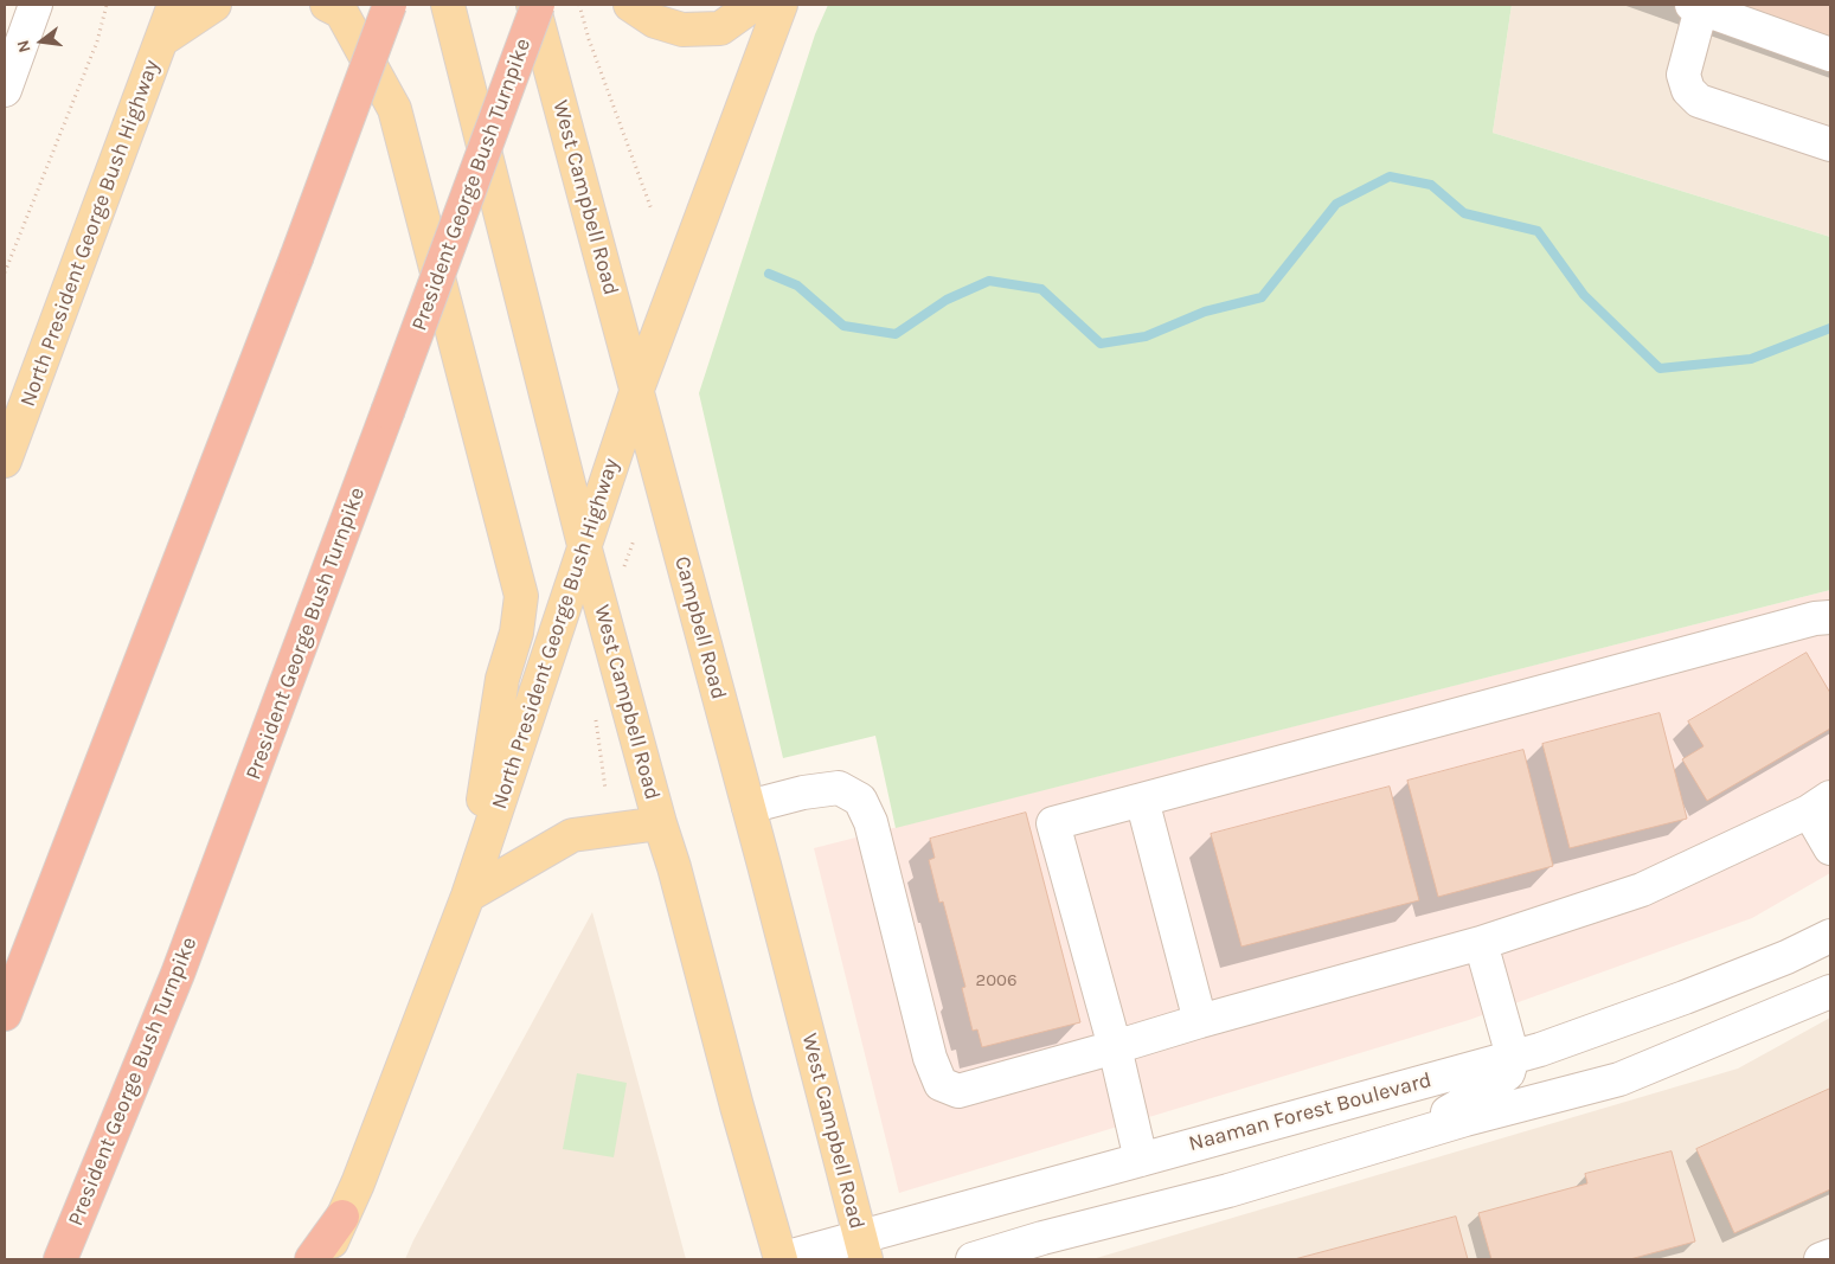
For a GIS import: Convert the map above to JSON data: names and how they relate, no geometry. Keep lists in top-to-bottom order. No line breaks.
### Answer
{"streets":{"highway":["President George Bush Turnpike"],"main road":["West Campbell Road","North President George Bush Highway","Campbell Road"],"street":["Naaman Forest Boulevard"]},"crossings":[["West Campbell Road","North President George Bush Highway"],["West Campbell Road","Campbell Road"],["West Campbell Road","Naaman Forest Boulevard"],["North President George Bush Highway","Campbell Road"]],"house_numbers":["2006"],"north":"left"}
